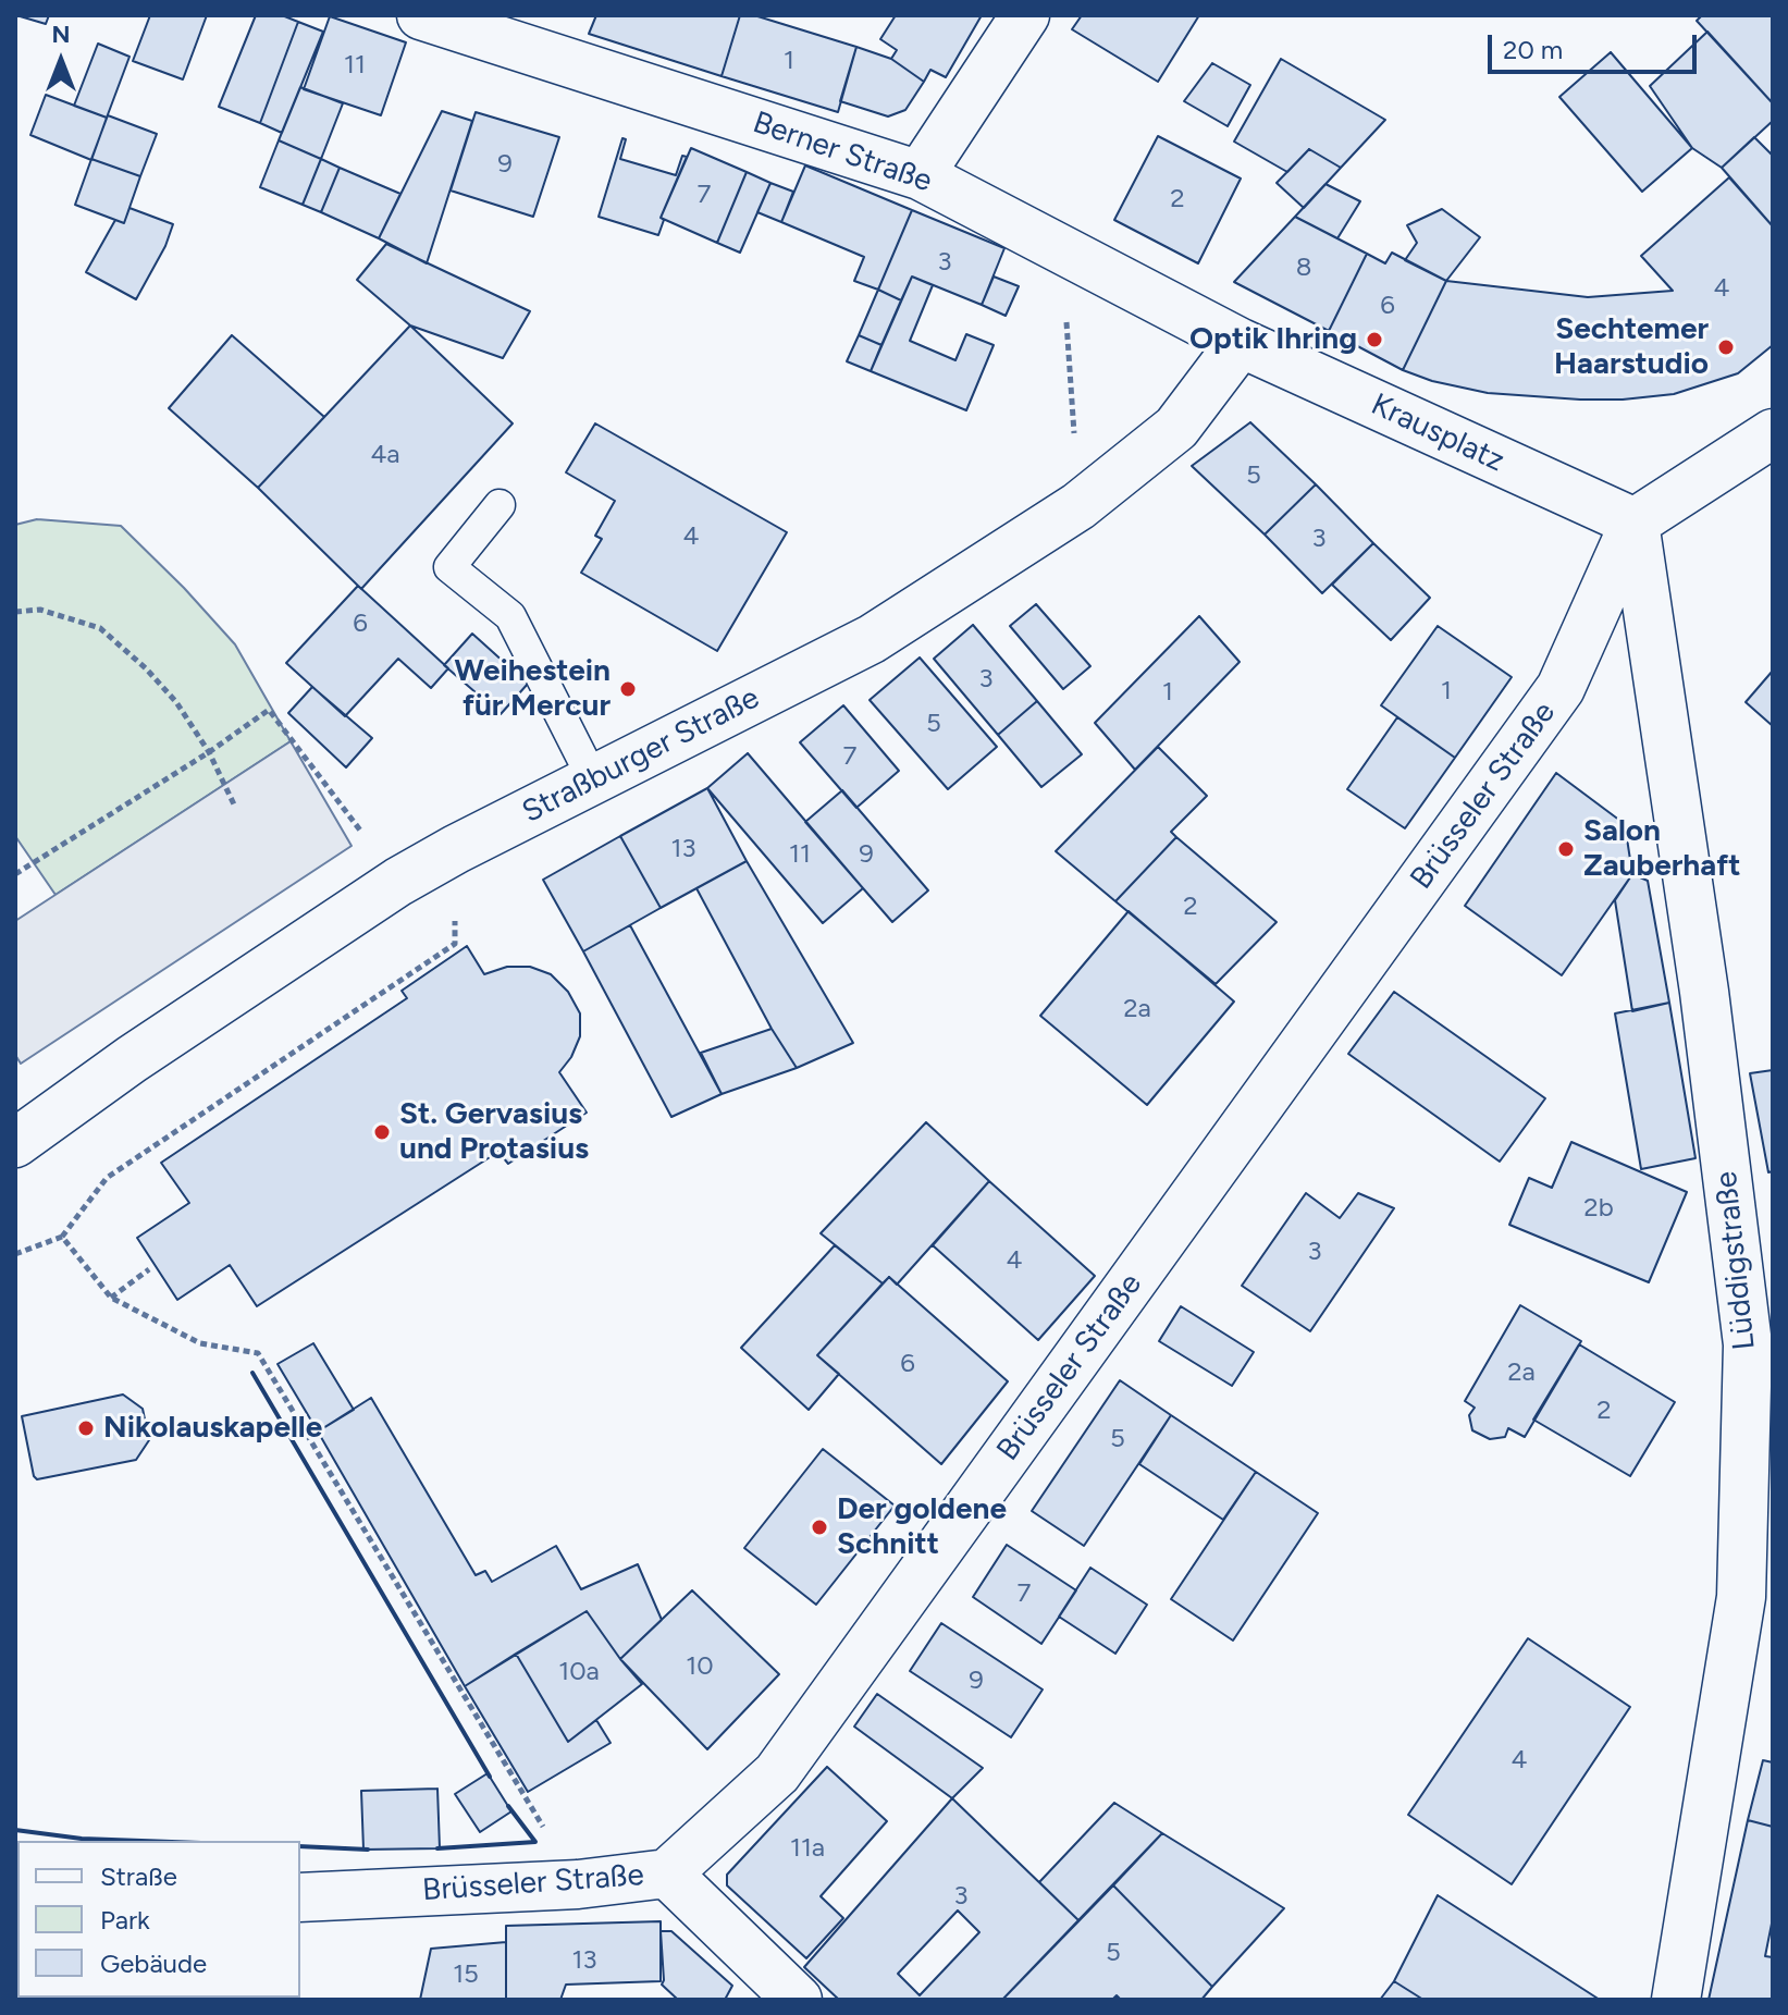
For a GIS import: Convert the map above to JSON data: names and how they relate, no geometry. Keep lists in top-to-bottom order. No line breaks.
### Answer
{"streets":{"street":["Berner Straße","Krausplatz","Straßburger Straße","Brüsseler Straße","Lüddigstraße"]},"crossings":[["Berner Straße","Krausplatz"],["Berner Straße","Straßburger Straße"],["Krausplatz","Straßburger Straße"],["Krausplatz","Brüsseler Straße"],["Krausplatz","Lüddigstraße"],["Brüsseler Straße","Lüddigstraße"]],"places":["Optik Ihring","Sechtemer Haarstudio","Weihestein für Mercur","Salon Zauberhaft","St. Gervasius und Protasius","Nikolauskapelle","Der goldene Schnitt"],"house_numbers":["1","11","9","7","2","3","8","4","6","4a","5","4","3","6","3","1","1","5","7","13","11","9","2","2a","2b","3","4","6","2a","2","5","7","10","10a","9","4","11a","3","5","13","15"],"legend":["Straße","Park","Gebäude"],"scale_bar":"20 m","north":"top"}
